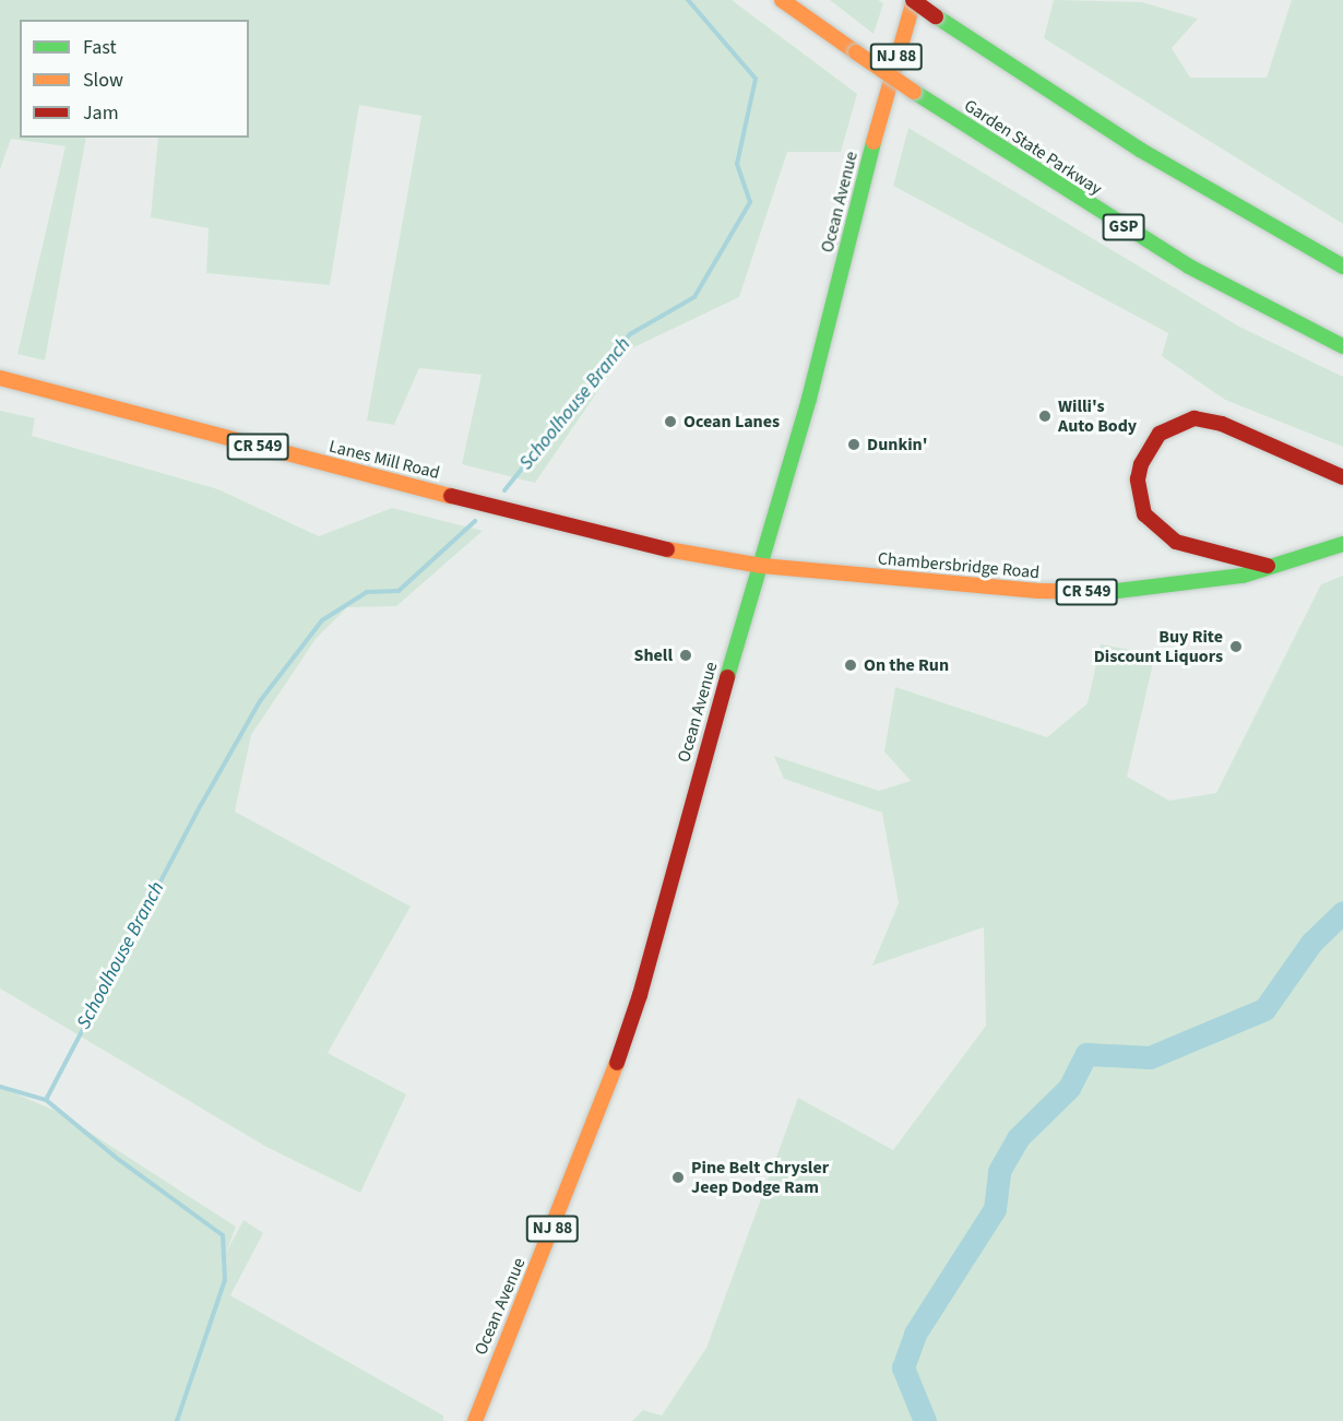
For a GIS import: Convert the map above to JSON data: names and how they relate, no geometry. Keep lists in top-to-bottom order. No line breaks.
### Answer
{"streets":{"main road":["NJ 88","Garden State Parkway","Ocean Avenue","GSP","CR 549","Lanes Mill Road","Chambersbridge Road"]},"crossings":[["Ocean Avenue","Lanes Mill Road"],["Ocean Avenue","Chambersbridge Road"],["Lanes Mill Road","Chambersbridge Road"]],"water":["Schoolhouse Branch"],"places":["Willi's Auto Body","Ocean Lanes","Dunkin'","Buy Rite Discount Liquors","Shell","On the Run","Pine Belt Chrysler Jeep Dodge Ram"],"legend":["Fast","Slow","Jam"]}
